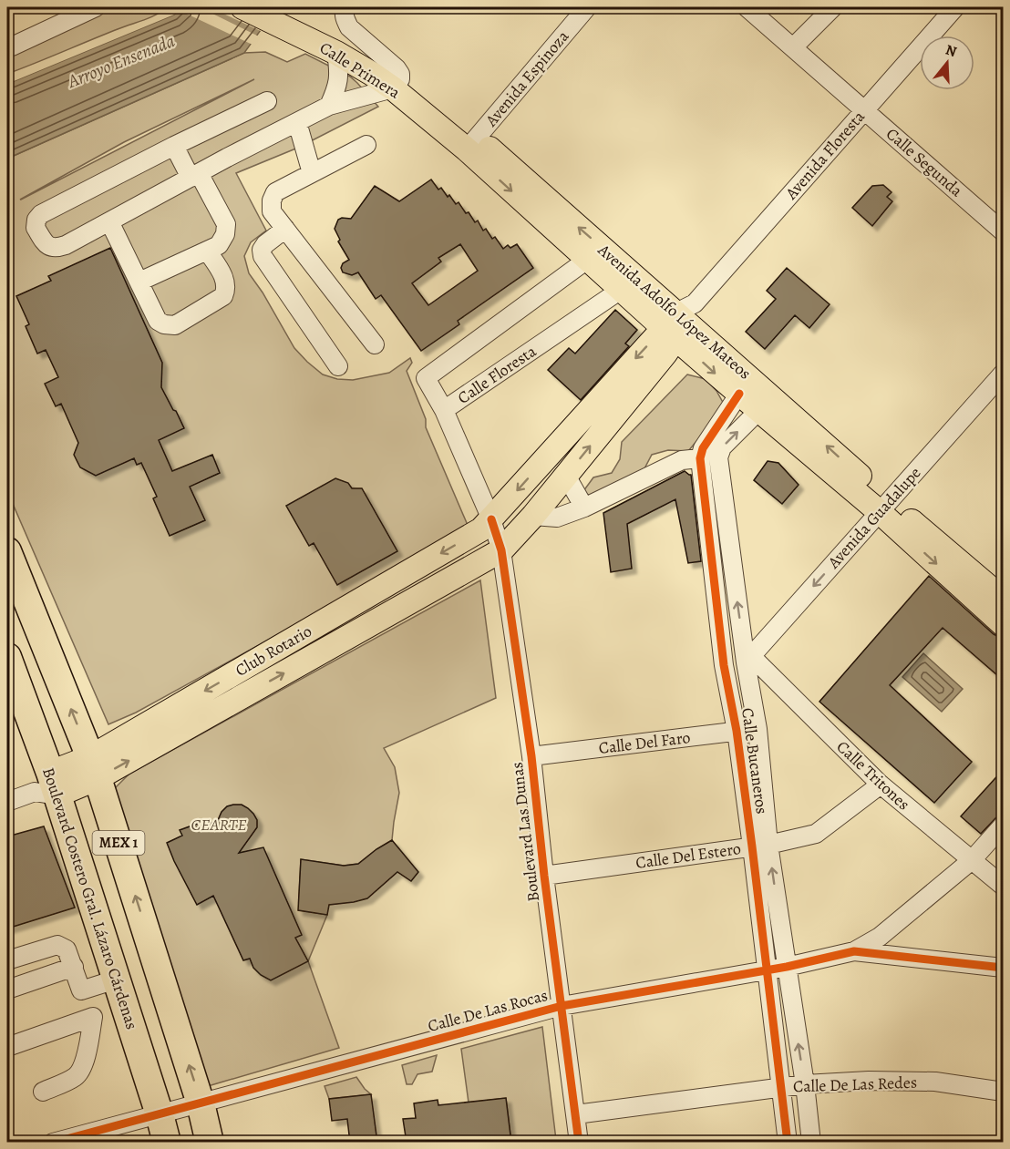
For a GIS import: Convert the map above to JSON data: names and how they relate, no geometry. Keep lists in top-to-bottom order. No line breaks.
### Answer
{"streets":{"highway":["MEX 1","Boulevard Costero Gral. Lázaro Cárdenas"],"main road":["Calle Primera","Avenida Floresta","Avenida Adolfo López Mateos","Club Rotario"],"street":["Avenida Espinoza","Calle Segunda","Calle Floresta","Avenida Guadalupe","Calle Del Faro","Calle Bucaneros","Calle Tritones","Boulevard Las Dunas","Calle Del Estero","Calle De Las Rocas","Calle De Las Redes"]},"crossings":[["Calle Primera","Avenida Espinoza"],["Calle Primera","Avenida Adolfo López Mateos"],["Avenida Espinoza","Avenida Adolfo López Mateos"],["Avenida Floresta","Calle Segunda"],["Avenida Floresta","Avenida Adolfo López Mateos"],["Avenida Floresta","Calle Floresta"],["Avenida Floresta","Club Rotario"],["Avenida Floresta","Boulevard Las Dunas"],["Avenida Adolfo López Mateos","Calle Floresta"],["Avenida Adolfo López Mateos","Avenida Guadalupe"],["Avenida Adolfo López Mateos","Calle Bucaneros"],["Calle Floresta","Club Rotario"],["Calle Floresta","Boulevard Las Dunas"],["Avenida Guadalupe","Calle Bucaneros"],["Avenida Guadalupe","Calle Tritones"],["Club Rotario","Boulevard Las Dunas"],["Club Rotario","MEX 1"],["Club Rotario","Boulevard Costero Gral. Lázaro Cárdenas"],["Calle Del Faro","Calle Bucaneros"],["Calle Del Faro","Boulevard Las Dunas"],["Calle Bucaneros","Calle Tritones"],["Calle Bucaneros","Calle Del Estero"],["Calle Bucaneros","Calle De Las Rocas"],["Calle Bucaneros","Calle De Las Redes"],["Calle Tritones","Calle Del Estero"],["Boulevard Las Dunas","Calle Del Estero"],["Boulevard Las Dunas","Calle De Las Rocas"],["Boulevard Las Dunas","Calle De Las Redes"],["MEX 1","Calle De Las Rocas"],["Boulevard Costero Gral. Lázaro Cárdenas","Calle De Las Rocas"]],"one_way":["Avenida Guadalupe"],"water":["Arroyo Ensenada"],"parks":["CEARTE"],"north":"top"}
